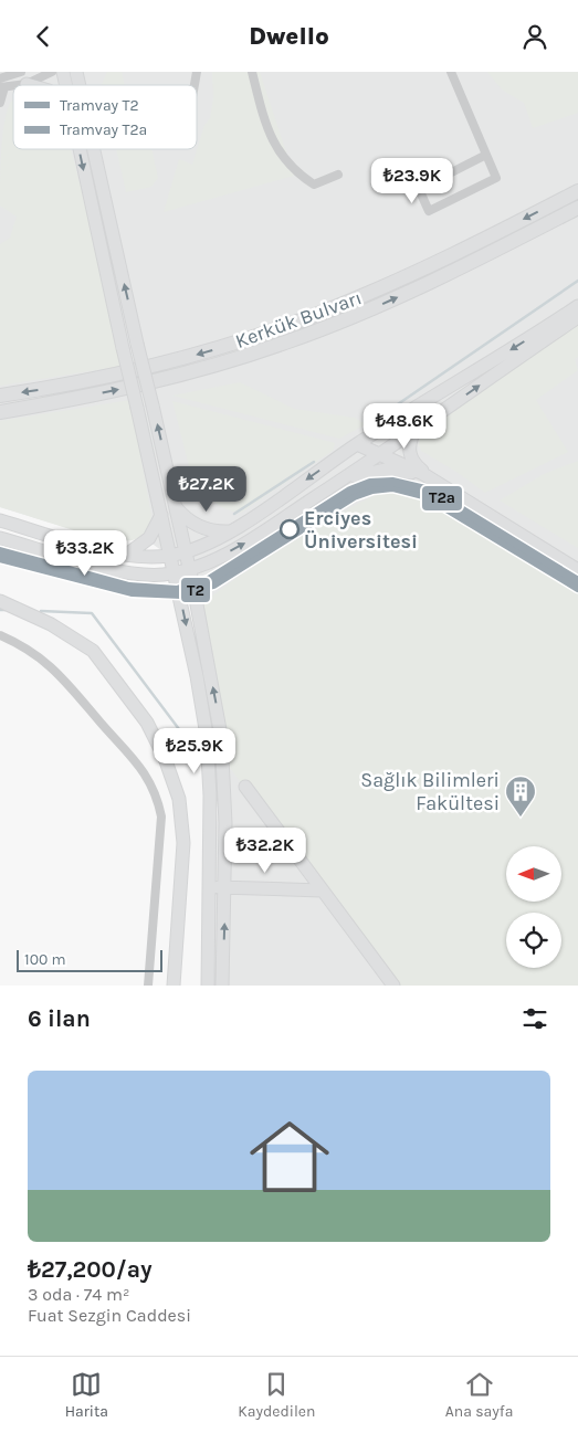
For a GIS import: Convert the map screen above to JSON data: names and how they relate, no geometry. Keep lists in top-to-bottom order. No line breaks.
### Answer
{"streets":{"main road":["Kerkük Bulvarı"]},"places":{"other":["Erciyes Üniversitesi"],"building":["Sağlık Bilimleri Fakültesi"]},"lines":["tram line T2a","tram line T2"],"legend":["Tramvay T2","Tramvay T2a"],"scale_bar":"100 m","north":"left","page":{"header":"Dwello","price":["₺23.9K","₺48.6K","₺27.2K","₺33.2K","₺25.9K","₺32.2K"],"scale":"100 m","heading":"6 ilan","list":[{"name":"₺27,200/ay","note":"3 oda · 74 m² · Fuat Sezgin Caddesi"}],"tabs":["Harita","Kaydedilen","Ana sayfa"]}}
